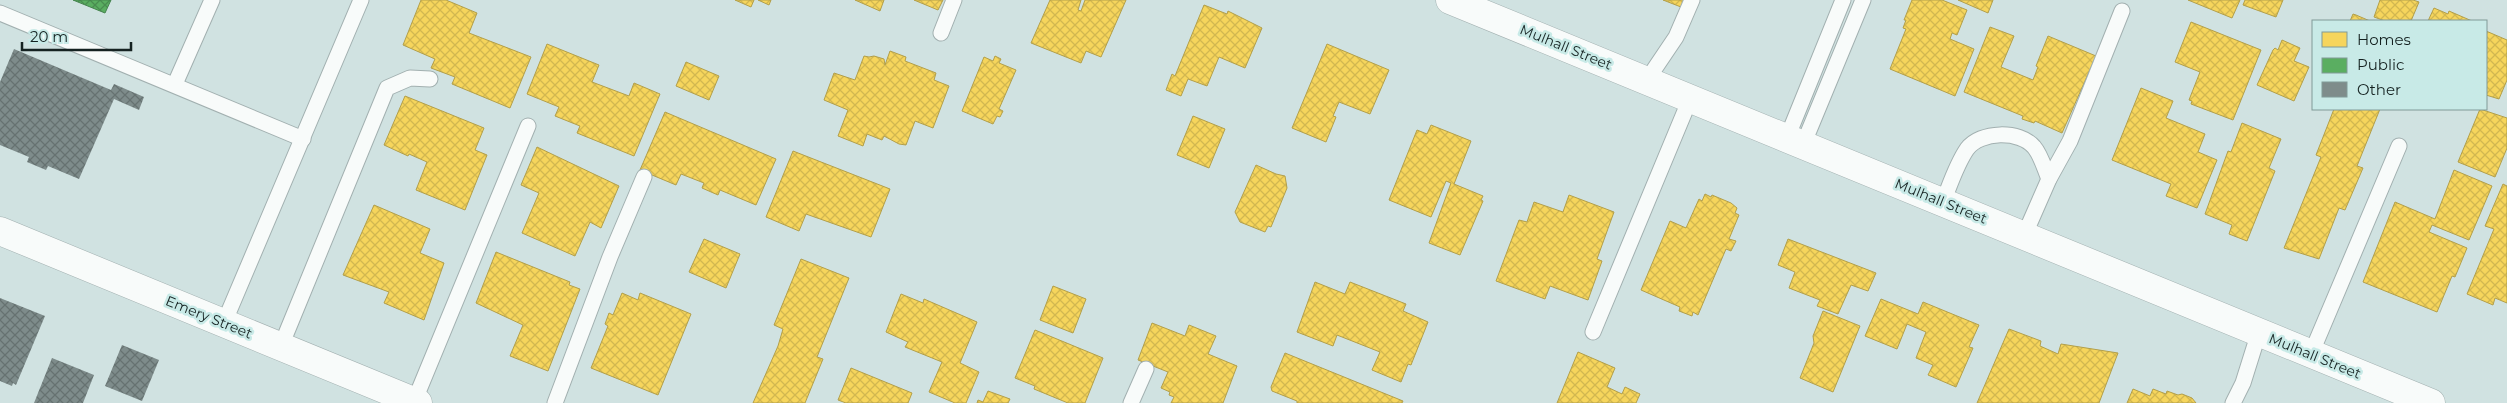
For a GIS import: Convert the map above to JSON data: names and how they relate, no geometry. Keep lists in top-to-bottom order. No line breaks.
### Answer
{"streets":{"street":["Mulhall Street","Emery Street"]},"legend":["Homes","Public","Other"],"scale_bar":"20 m"}
